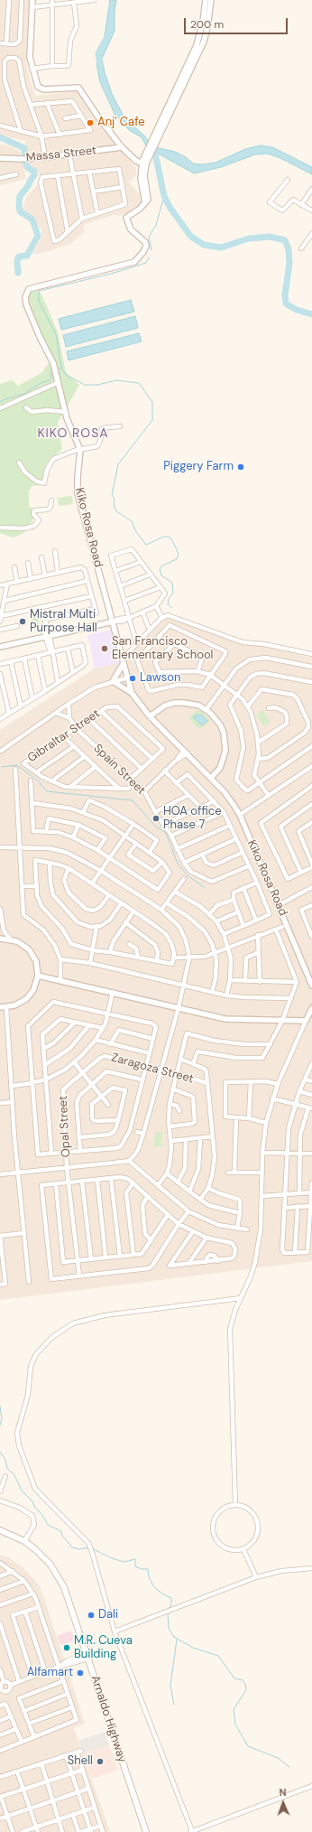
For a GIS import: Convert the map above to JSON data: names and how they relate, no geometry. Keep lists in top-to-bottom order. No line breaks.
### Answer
{"streets":{"main road":["Arnaldo Highway"],"street":["Massa Street","Kiko Rosa Road","Gibraltar Street","Spain Street","Zaragoza Street","Opal Street"]},"crossings":[["Gibraltar Street","Spain Street"],["Zaragoza Street","Opal Street"]],"districts":["KIKO ROSA"],"places":["Anj' Cafe","Piggery Farm","Mistral Multi Purpose Hall","San Francisco Elementary School","Lawson","HOA office Phase 7","Dali","M.R. Cueva Building","Alfamart","Shell"],"scale_bar":"200 m","north":"top"}
